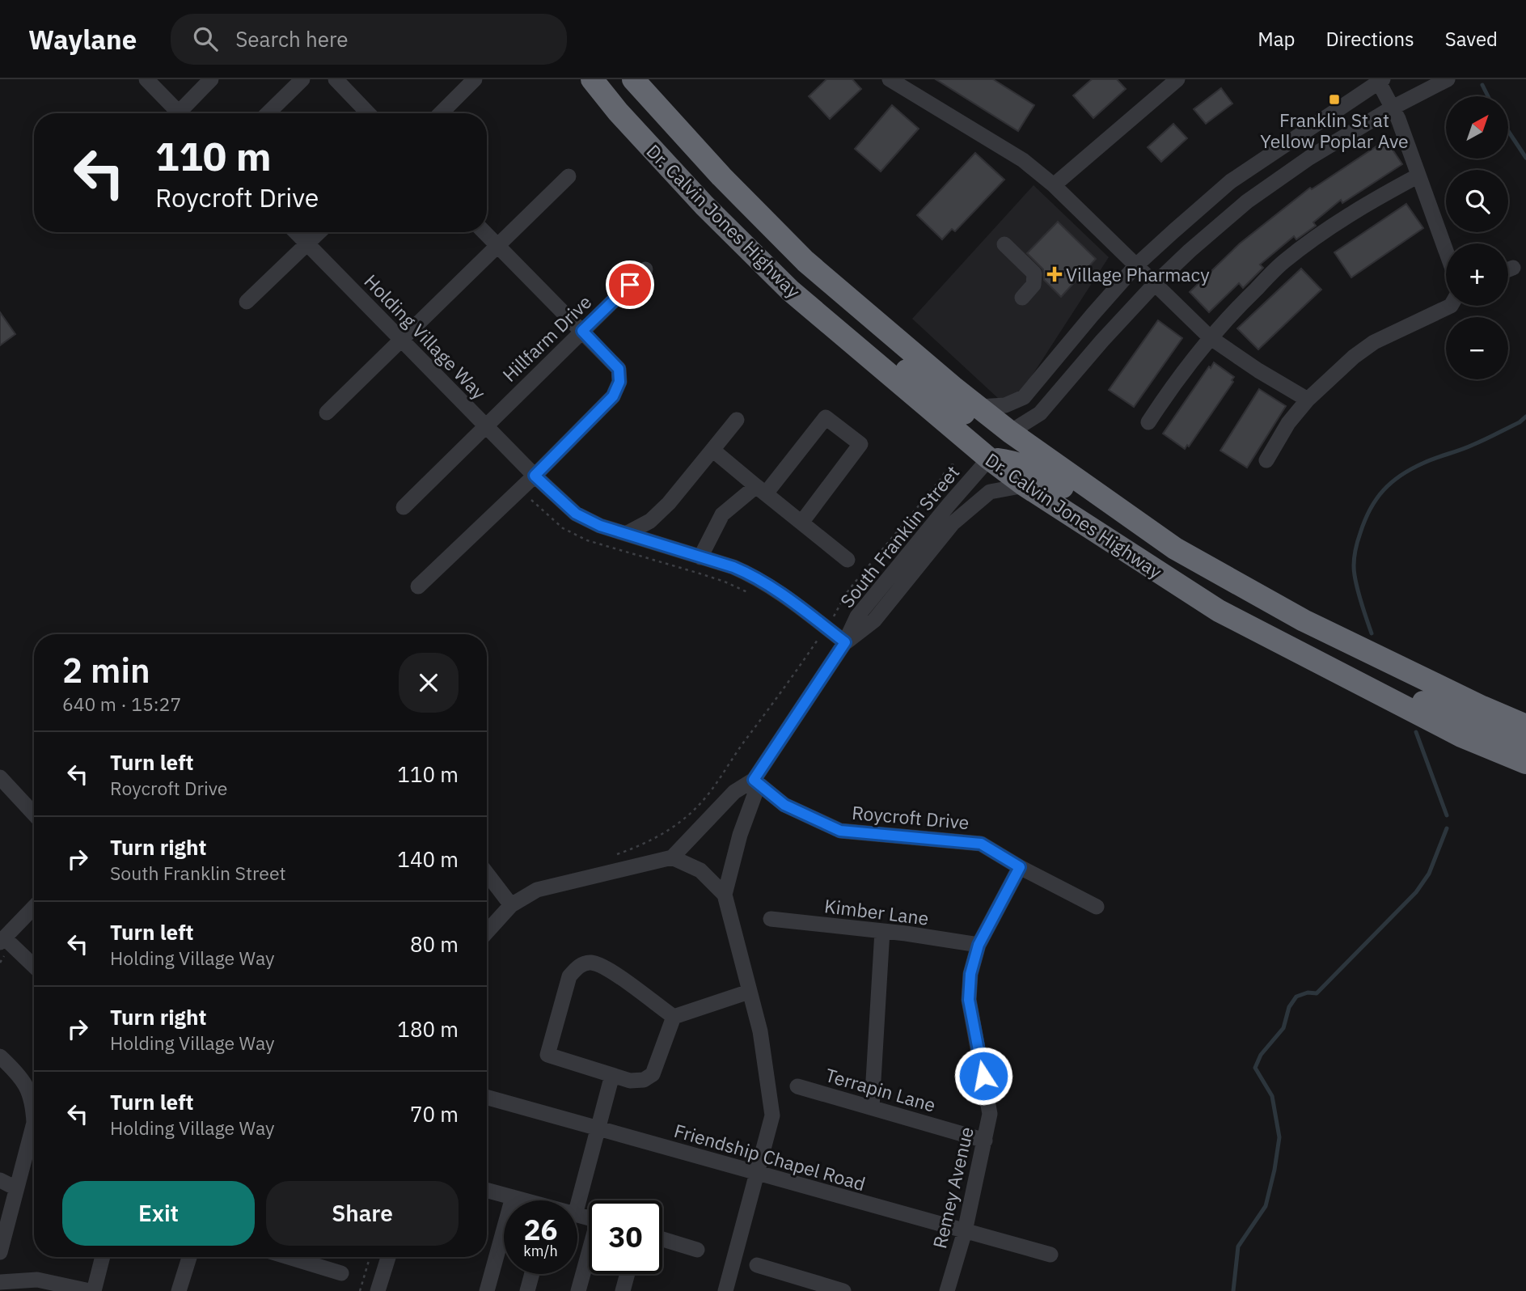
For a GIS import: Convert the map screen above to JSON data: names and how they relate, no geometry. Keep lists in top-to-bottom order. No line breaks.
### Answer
{"streets":{"highway":["Dr. Calvin Jones Highway"],"street":["Holding Village Way","Hillfarm Drive","South Franklin Street","Roycroft Drive","Kimber Lane","Terrapin Lane","Friendship Chapel Road","Remey Avenue"]},"crossings":[["Dr. Calvin Jones Highway","South Franklin Street"],["Holding Village Way","Hillfarm Drive"],["Holding Village Way","South Franklin Street"],["South Franklin Street","Roycroft Drive"],["South Franklin Street","Friendship Chapel Road"],["Roycroft Drive","Remey Avenue"],["Kimber Lane","Remey Avenue"],["Terrapin Lane","Remey Avenue"],["Friendship Chapel Road","Remey Avenue"]],"places":{"transit":["Franklin St at Yellow Poplar Ave"],"health":["Village Pharmacy"]},"north":"top right","page":{"header":"Waylane","search":"Search here","nav":["Map","Directions","Saved"],"map_buttons":["+","−"],"turn":["110 m","Roycroft Drive"],"heading":["2 min","640 m · 15:27"],"list":[{"name":"Turn left","note":"Roycroft Drive","value":"110 m"},{"name":"Turn right","note":"South Franklin Street","value":"140 m"},{"name":"Turn left","note":"Holding Village Way","value":"80 m"},{"name":"Turn right","note":"Holding Village Way","value":"180 m"},{"name":"Turn left","note":"Holding Village Way","value":"70 m"}],"buttons":["Exit","Share"],"speed":"26 km/h","limit":"30"}}
